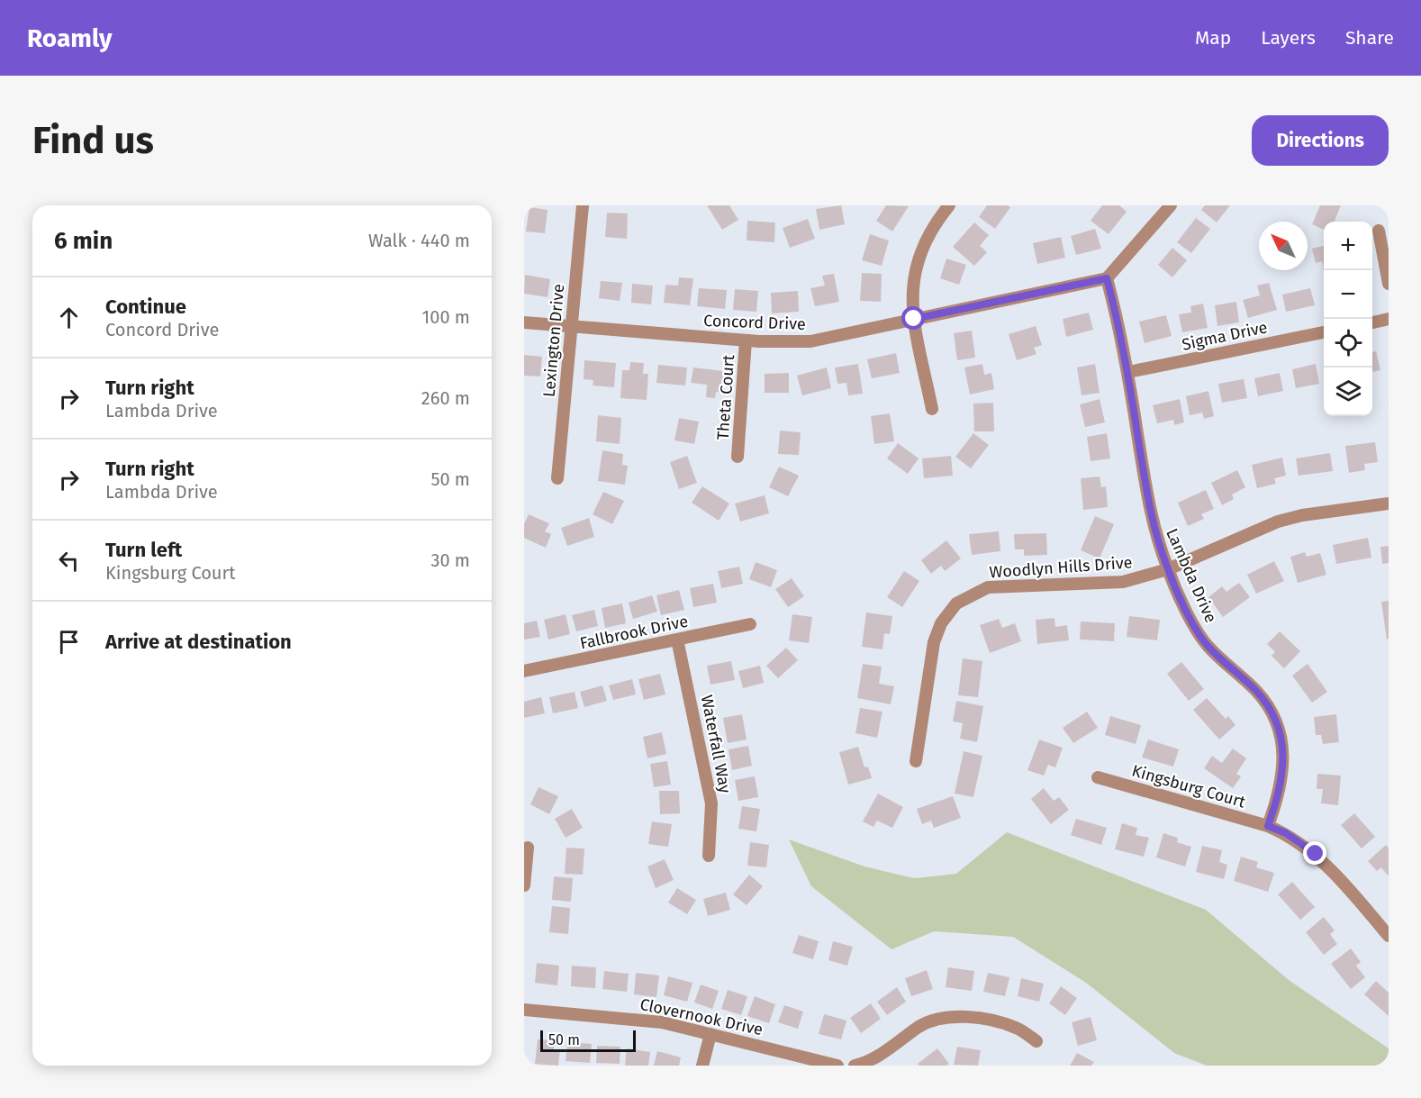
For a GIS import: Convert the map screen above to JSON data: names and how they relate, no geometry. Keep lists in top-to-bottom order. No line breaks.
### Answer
{"streets":{"street":["Concord Drive","Sigma Drive","Lexington Drive","Theta Court","Woodlyn Hills Drive","Lambda Drive","Fallbrook Drive","Waterfall Way","Kingsburg Court","Clovernook Drive"]},"crossings":[["Concord Drive","Lexington Drive"],["Concord Drive","Theta Court"],["Concord Drive","Lambda Drive"],["Sigma Drive","Lambda Drive"],["Woodlyn Hills Drive","Lambda Drive"],["Lambda Drive","Kingsburg Court"],["Fallbrook Drive","Waterfall Way"]],"scale_bar":"50 m","north":"top left","page":{"header":"Roamly","nav":["Map","Layers","Share"],"buttons":"Directions","title":"Find us","heading":["6 min","Walk · 440 m"],"map_buttons":["+","−"],"list":[["Continue","Concord Drive","100 m"],["Turn right","Lambda Drive","260 m"],["Turn right","Lambda Drive","50 m"],["Turn left","Kingsburg Court","30 m"],"Arrive at destination"],"scale":"50 m"}}
